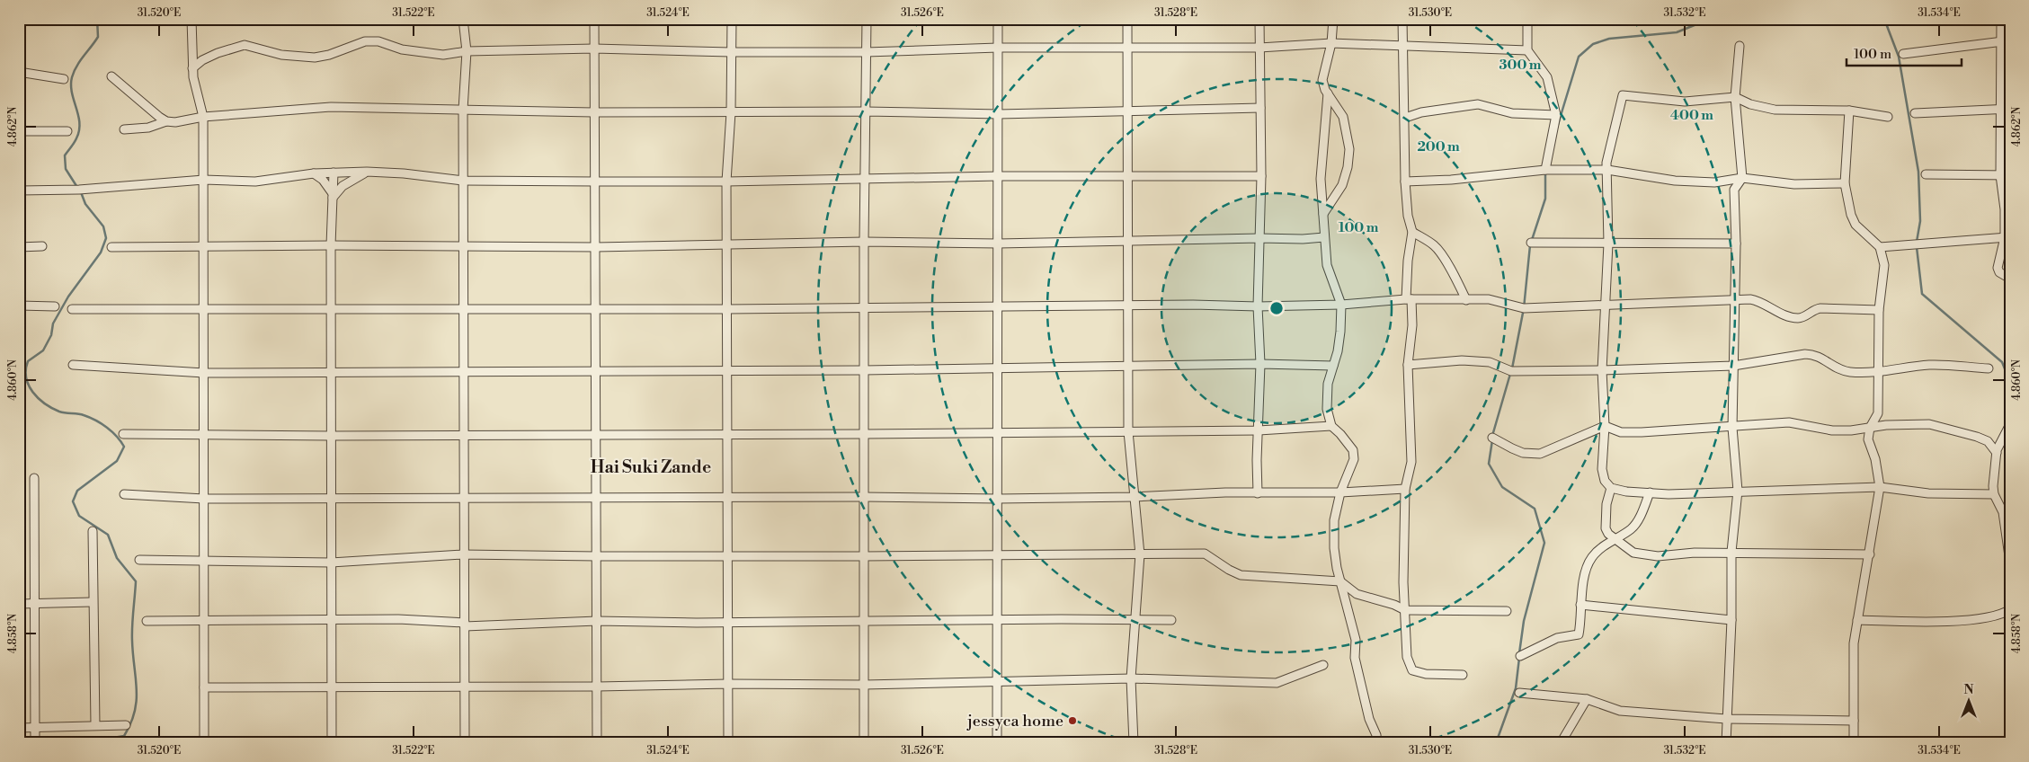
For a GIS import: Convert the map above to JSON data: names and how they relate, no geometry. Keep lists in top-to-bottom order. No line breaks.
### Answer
{"districts":["Hai Suki Zande"],"places":["jessyca home"],"scale_bar":"100 m","north":"top","coordinates":["31.520°E","31.522°E","31.524°E","31.526°E","31.528°E","31.530°E","31.532°E","31.534°E","4.862°N","4.860°N","4.858°N"],"rings":["300 m","400 m","200 m","100 m"]}
